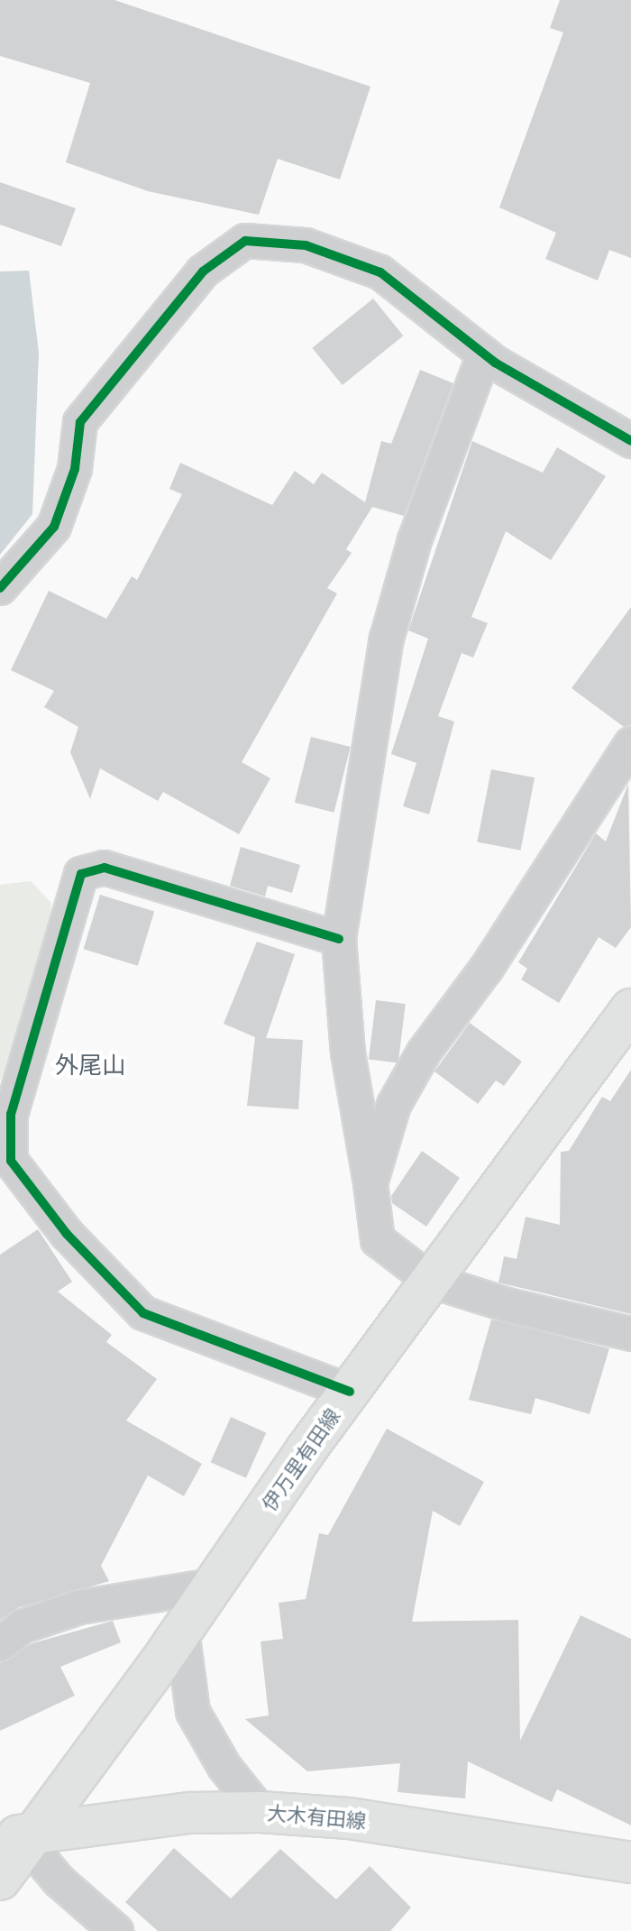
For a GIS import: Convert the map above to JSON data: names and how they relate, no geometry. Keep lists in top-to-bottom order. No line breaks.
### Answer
{"streets":{"main road":["伊万里有田線","大木有田線"]},"crossings":[["伊万里有田線","大木有田線"]],"districts":["外尾山"]}
